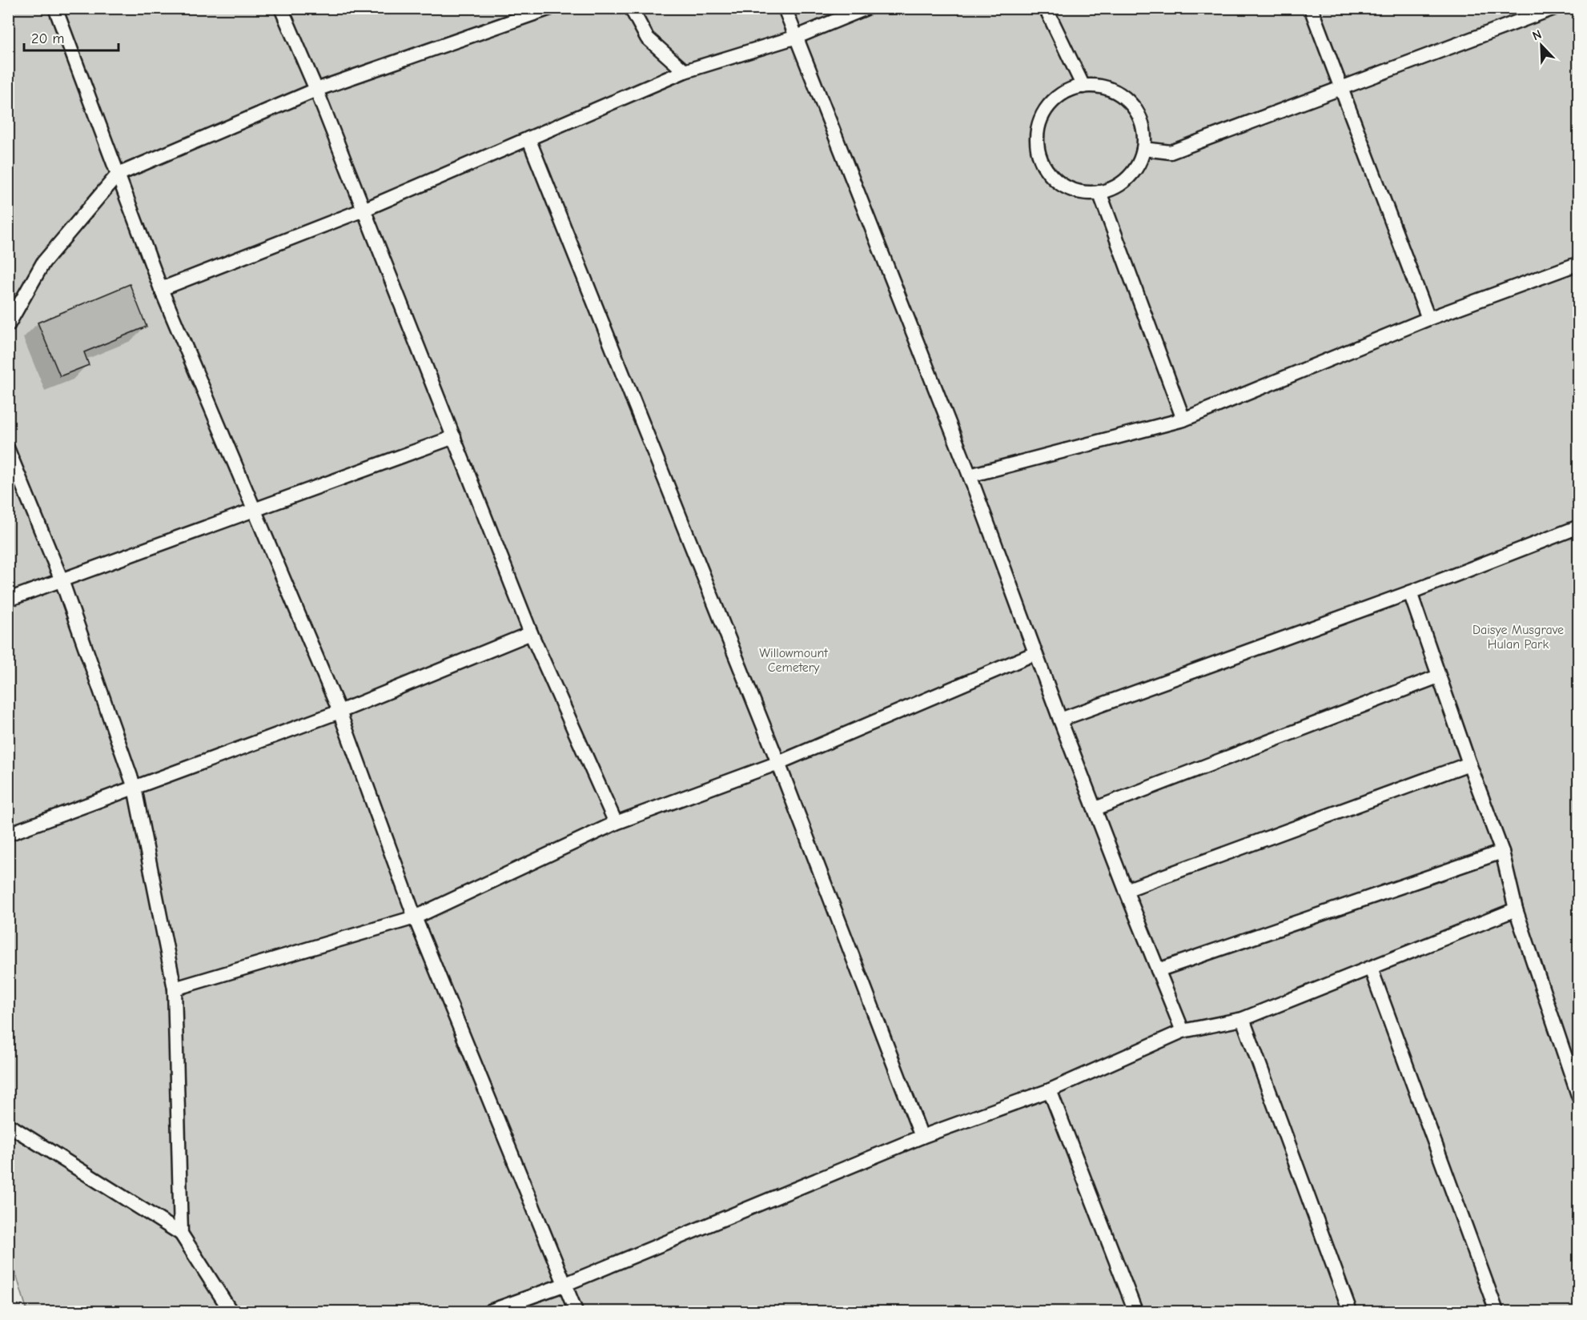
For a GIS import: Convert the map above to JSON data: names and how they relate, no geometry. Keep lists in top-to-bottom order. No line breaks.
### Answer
{"parks":["Daisye Musgrave Hulan Park","Willowmount Cemetery"],"scale_bar":"20 m","north":"top left"}
